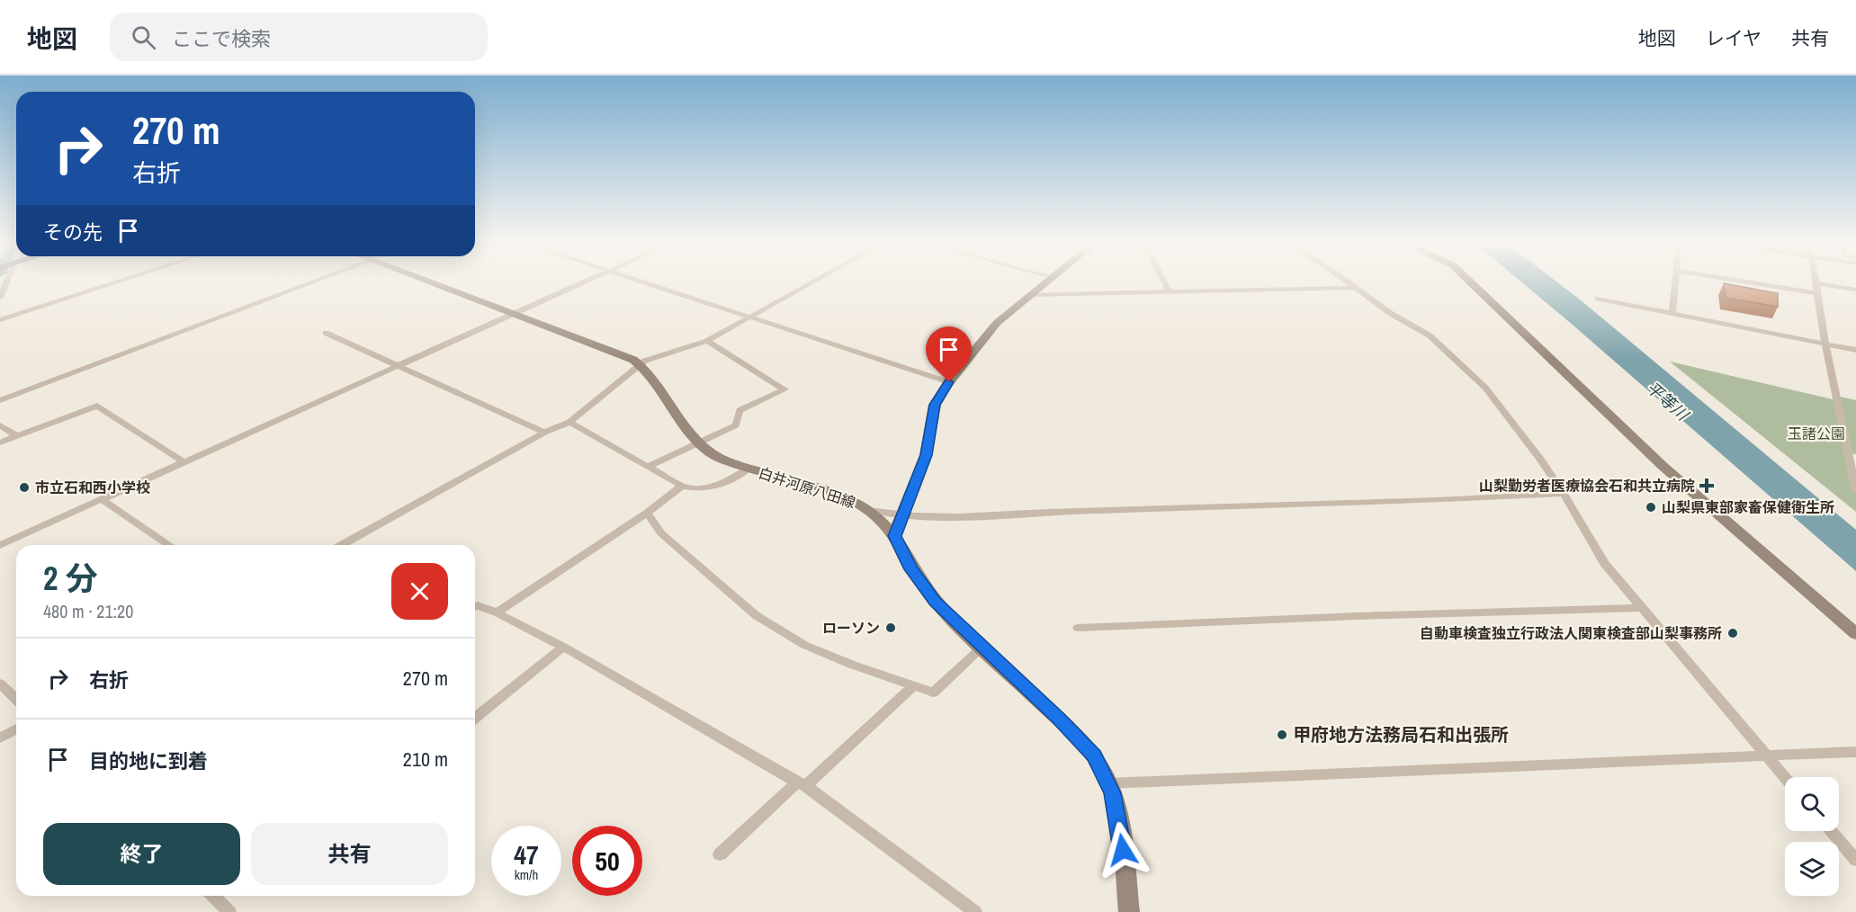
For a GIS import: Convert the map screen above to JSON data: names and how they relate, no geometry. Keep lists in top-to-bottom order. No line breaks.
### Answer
{"streets":{"street":["白井河原八田線"]},"water":["平等川"],"parks":["玉諸公園"],"places":{"health":["山梨勤労者医療協会石和共立病院"],"other":["市立石和西小学校","山梨県東部家畜保健衛生所","ローソン","自動車検査独立行政法人関東検査部山梨事務所","甲府地方法務局石和出張所"]},"page":{"header":"地図","search":"ここで検索","nav":["地図","レイヤ","共有"],"turn":["270 m","右折"],"then":"その先","heading":["2 分","480 m · 21:20"],"list":[{"name":"右折","value":"270 m"},{"name":"目的地に到着","value":"210 m"}],"buttons":["終了","共有"],"speed":"47 km/h","limit":"50"}}
